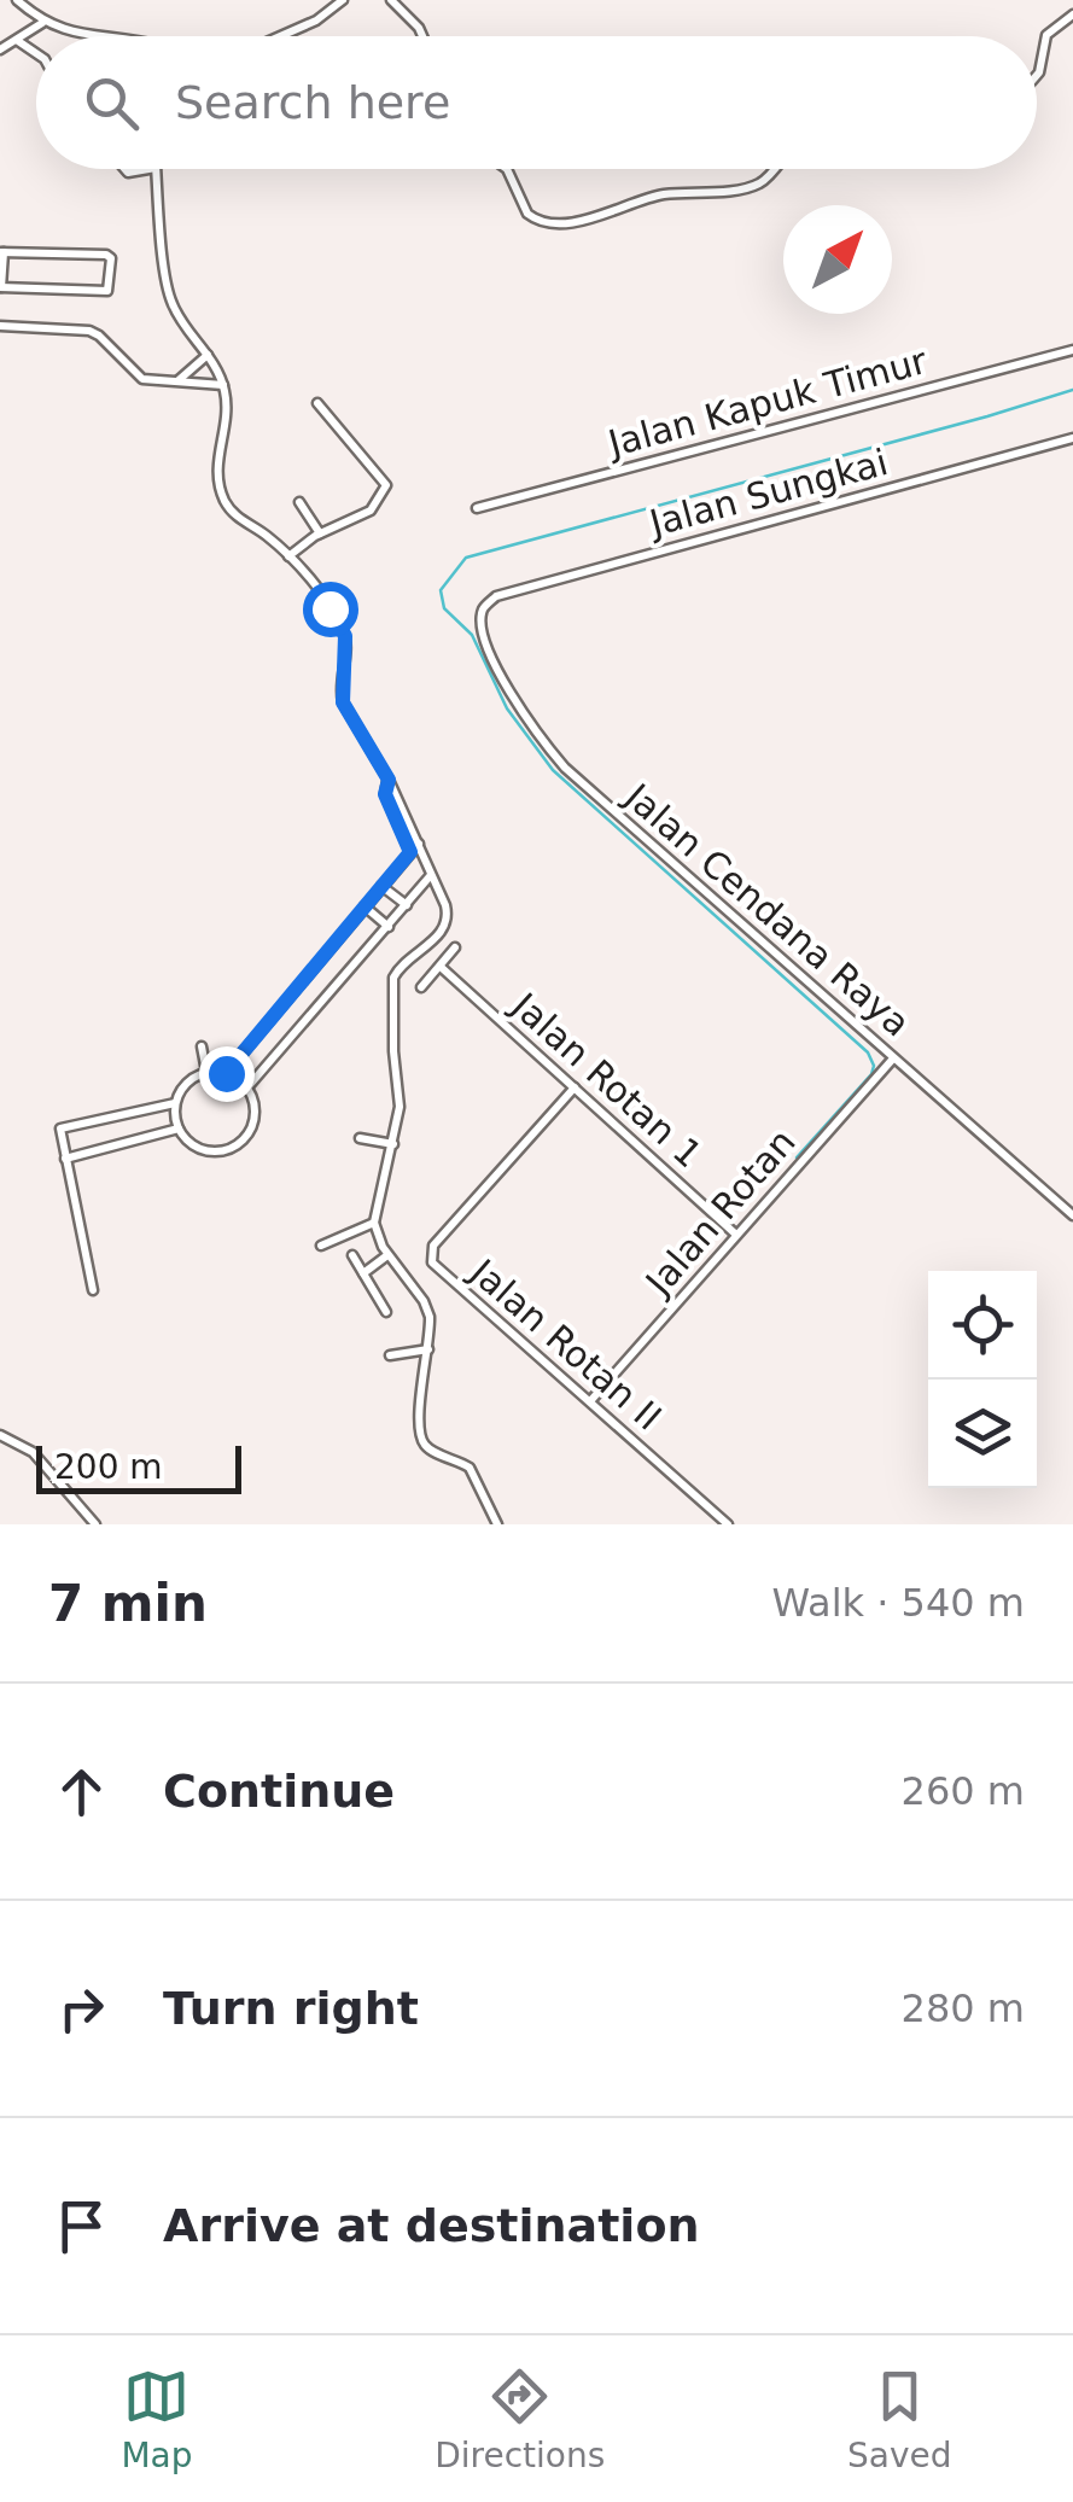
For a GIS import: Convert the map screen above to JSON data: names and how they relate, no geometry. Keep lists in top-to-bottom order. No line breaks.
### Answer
{"streets":{"street":["Jalan Kapuk Timur","Jalan Sungkai","Jalan Cendana Raya","Jalan Rotan 1","Jalan Rotan","Jalan Rotan II"]},"crossings":[["Jalan Sungkai","Jalan Cendana Raya"],["Jalan Cendana Raya","Jalan Rotan"],["Jalan Rotan 1","Jalan Rotan"],["Jalan Rotan 1","Jalan Rotan II"],["Jalan Rotan","Jalan Rotan II"]],"scale_bar":"200 m","north":"top right","page":{"search":"Search here","scale":"200 m","heading":["7 min","Walk · 540 m"],"list":[["Continue","260 m"],["Turn right","280 m"],"Arrive at destination"],"nav":["Map","Directions","Saved"]}}
